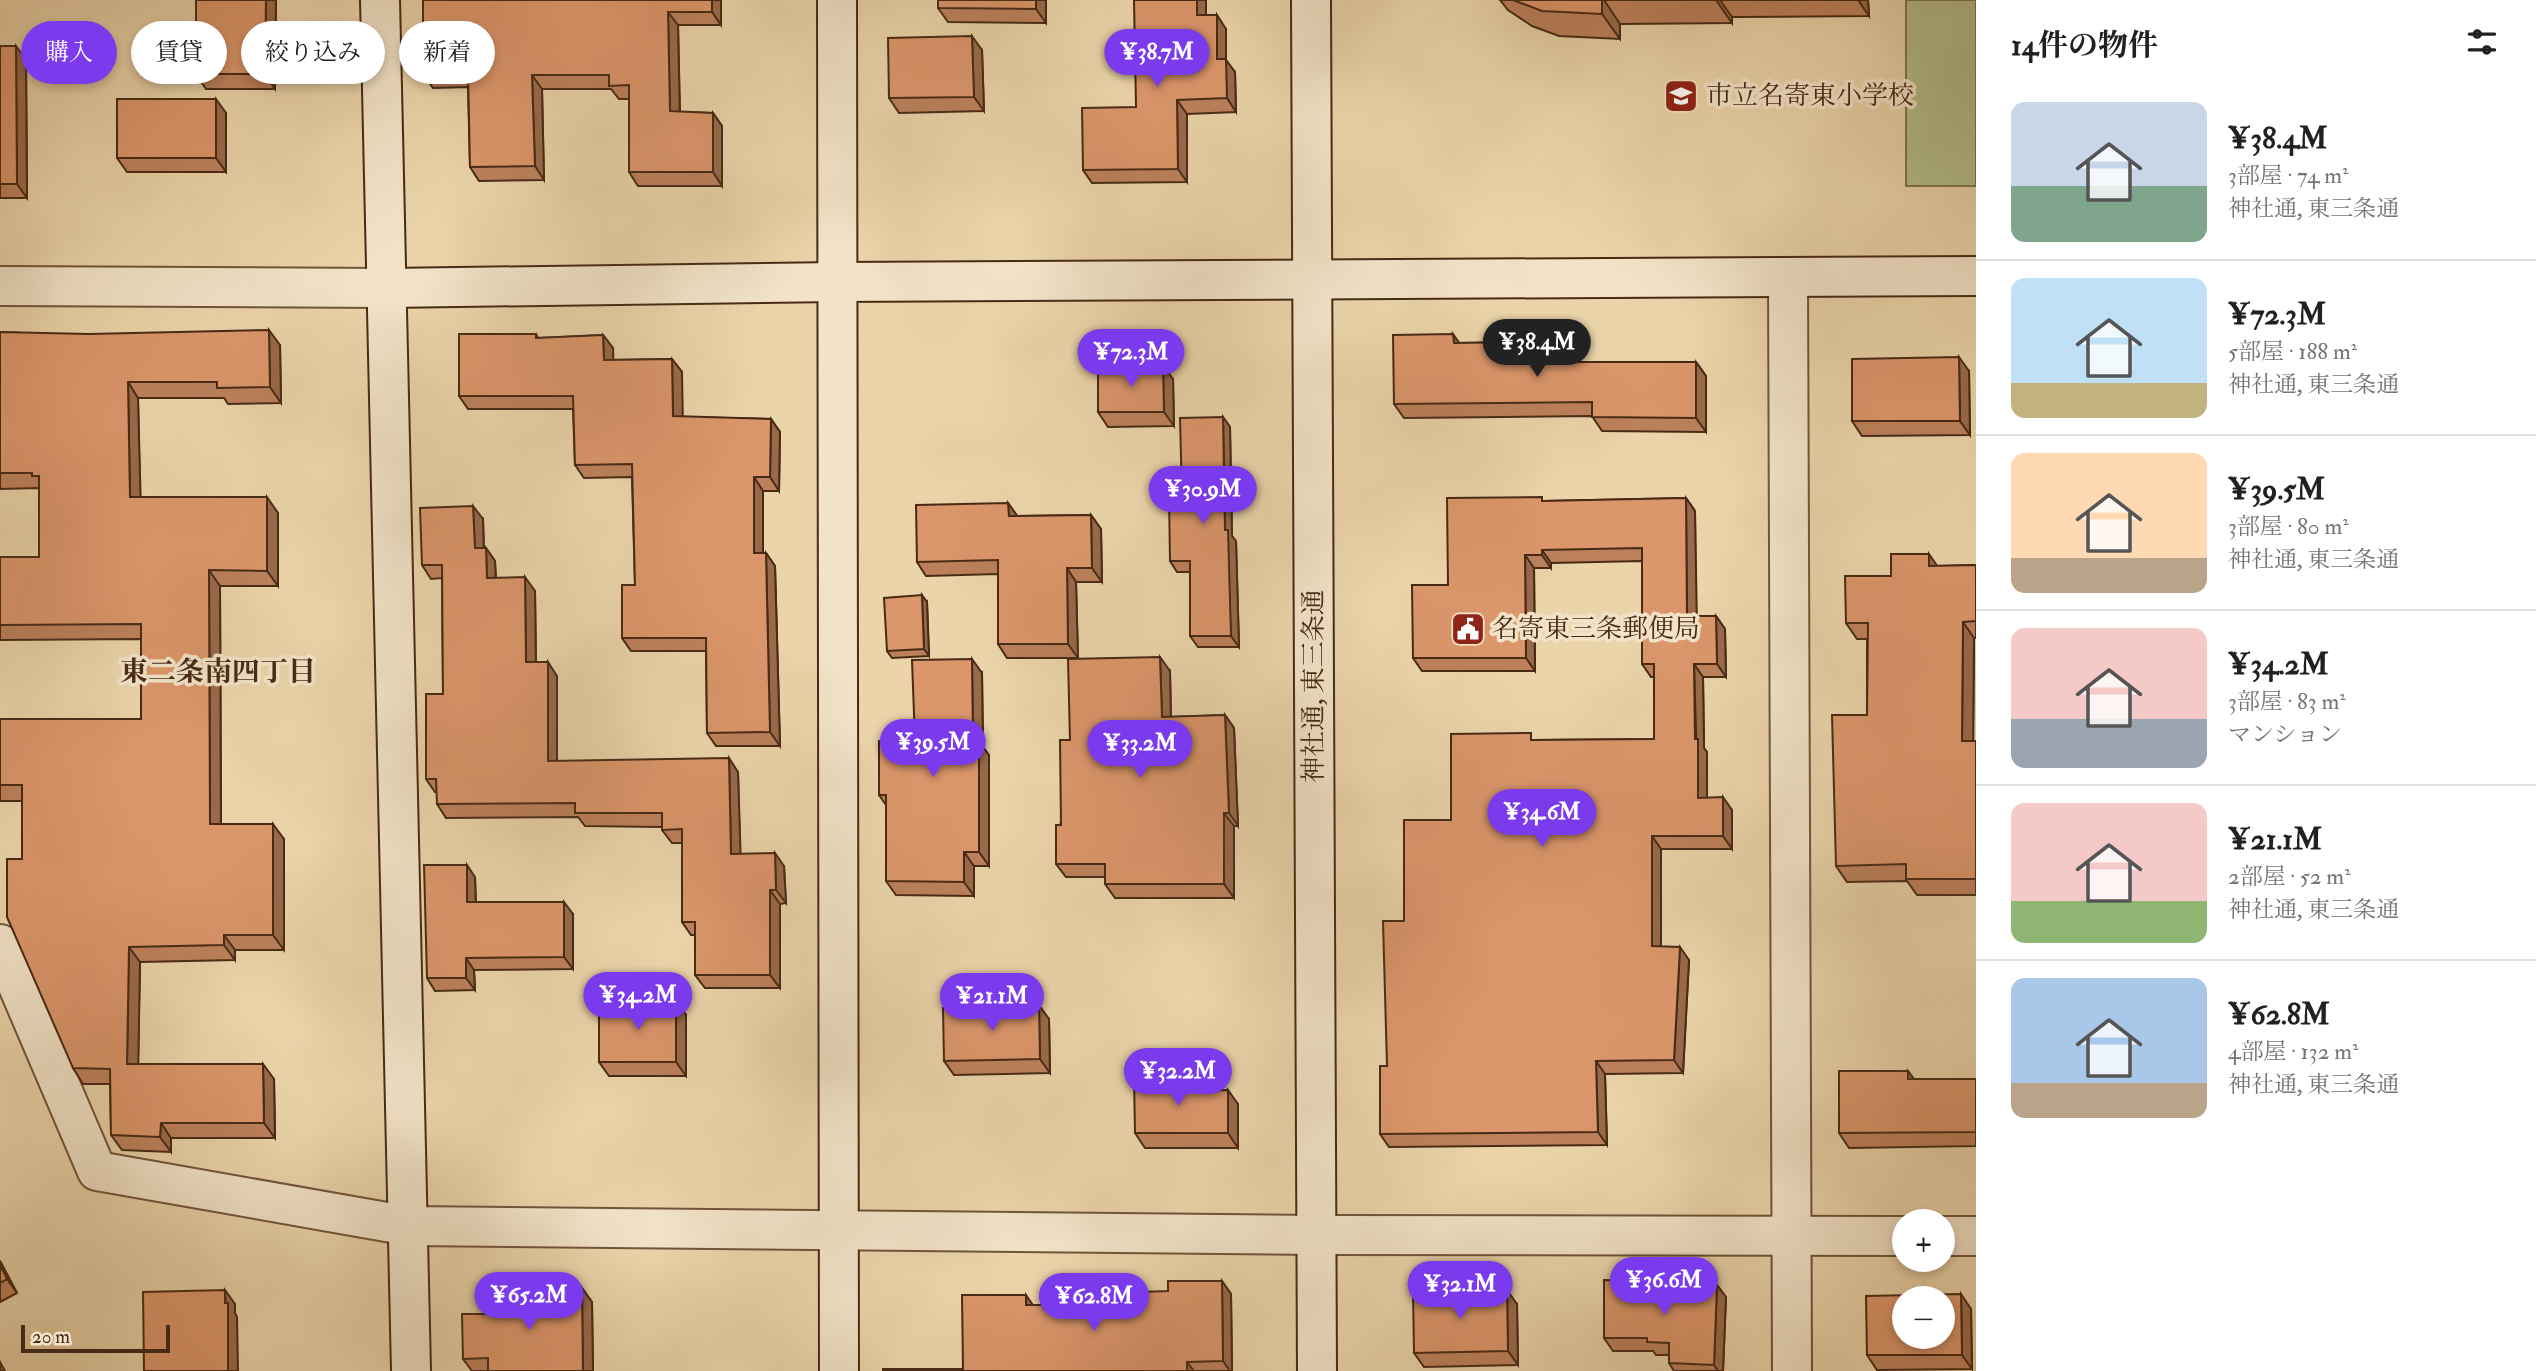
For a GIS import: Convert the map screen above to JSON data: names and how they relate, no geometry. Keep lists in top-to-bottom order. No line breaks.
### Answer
{"streets":{"street":["神社通, 東三条通"]},"districts":["東二条南四丁目"],"places":{"school or university":["市立名寄東小学校"],"public building":["名寄東三条郵便局"]},"scale_bar":"20 m","page":{"heading":"14件の物件","chip":["購入","賃貸","絞り込み","新着"],"price":["¥38.7M","¥38.4M","¥72.3M","¥30.9M","¥39.5M","¥33.2M","¥34.6M","¥34.2M","¥21.1M","¥32.2M","¥36.6M","¥32.1M","¥65.2M","¥62.8M"],"list":[{"name":"¥38.4M","note":"3部屋 · 74 m² · 神社通, 東三条通"},{"name":"¥72.3M","note":"5部屋 · 188 m² · 神社通, 東三条通"},{"name":"¥39.5M","note":"3部屋 · 80 m² · 神社通, 東三条通"},{"name":"¥34.2M","note":"3部屋 · 83 m² · マンション"},{"name":"¥21.1M","note":"2部屋 · 52 m² · 神社通, 東三条通"},{"name":"¥62.8M","note":"4部屋 · 132 m² · 神社通, 東三条通"}],"map_buttons":["+","−"],"scale":"20 m"}}
